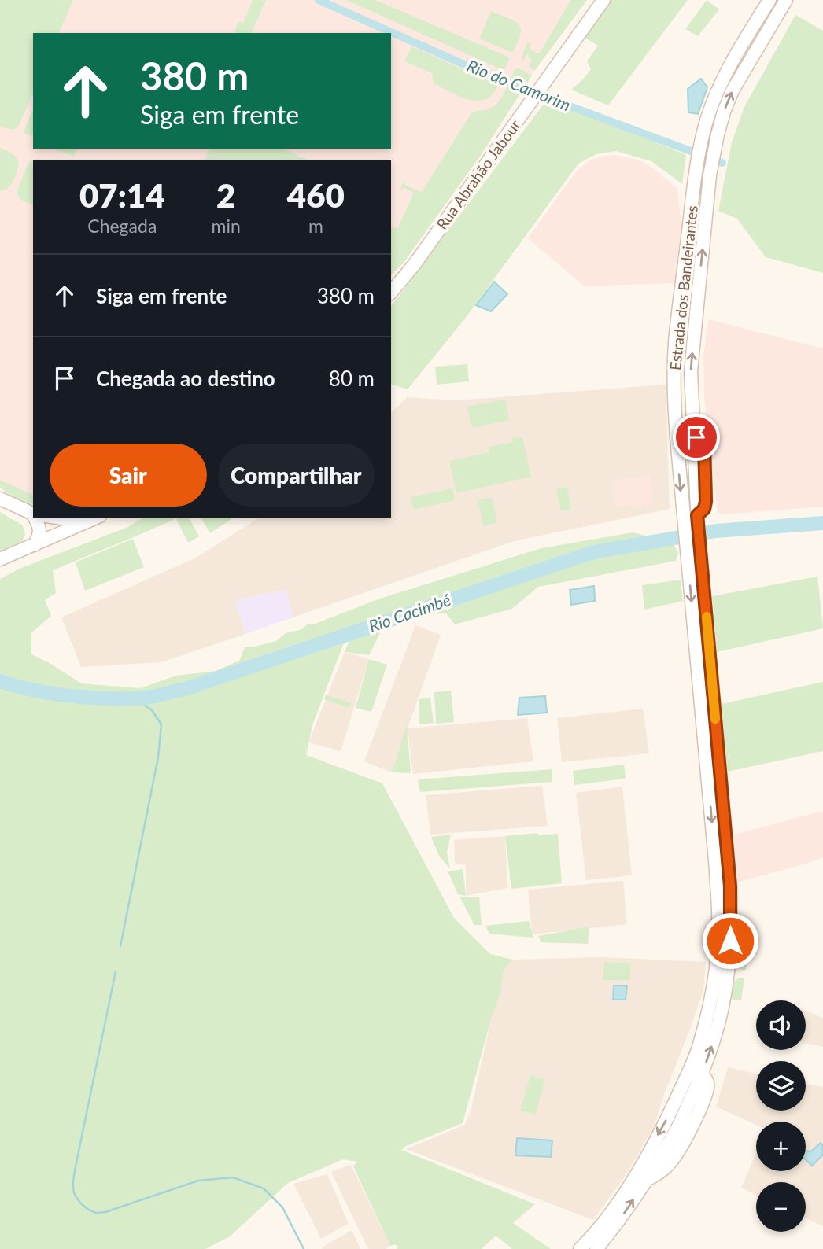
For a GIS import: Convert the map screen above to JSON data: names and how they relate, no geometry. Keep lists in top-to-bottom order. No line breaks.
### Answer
{"streets":{"main road":["Rua Abrahão Jabour","Estrada dos Bandeirantes"]},"water":["Rio do Camorim","Rio Cacimbé"],"page":{"turn":["380 m","Siga em frente"],"eta":["07:14","Chegada","2","min","460","m"],"list":[{"name":"Siga em frente","value":"380 m"},{"name":"Chegada ao destino","value":"80 m"}],"buttons":["Sair","Compartilhar"],"map_buttons":["+","−"]}}
